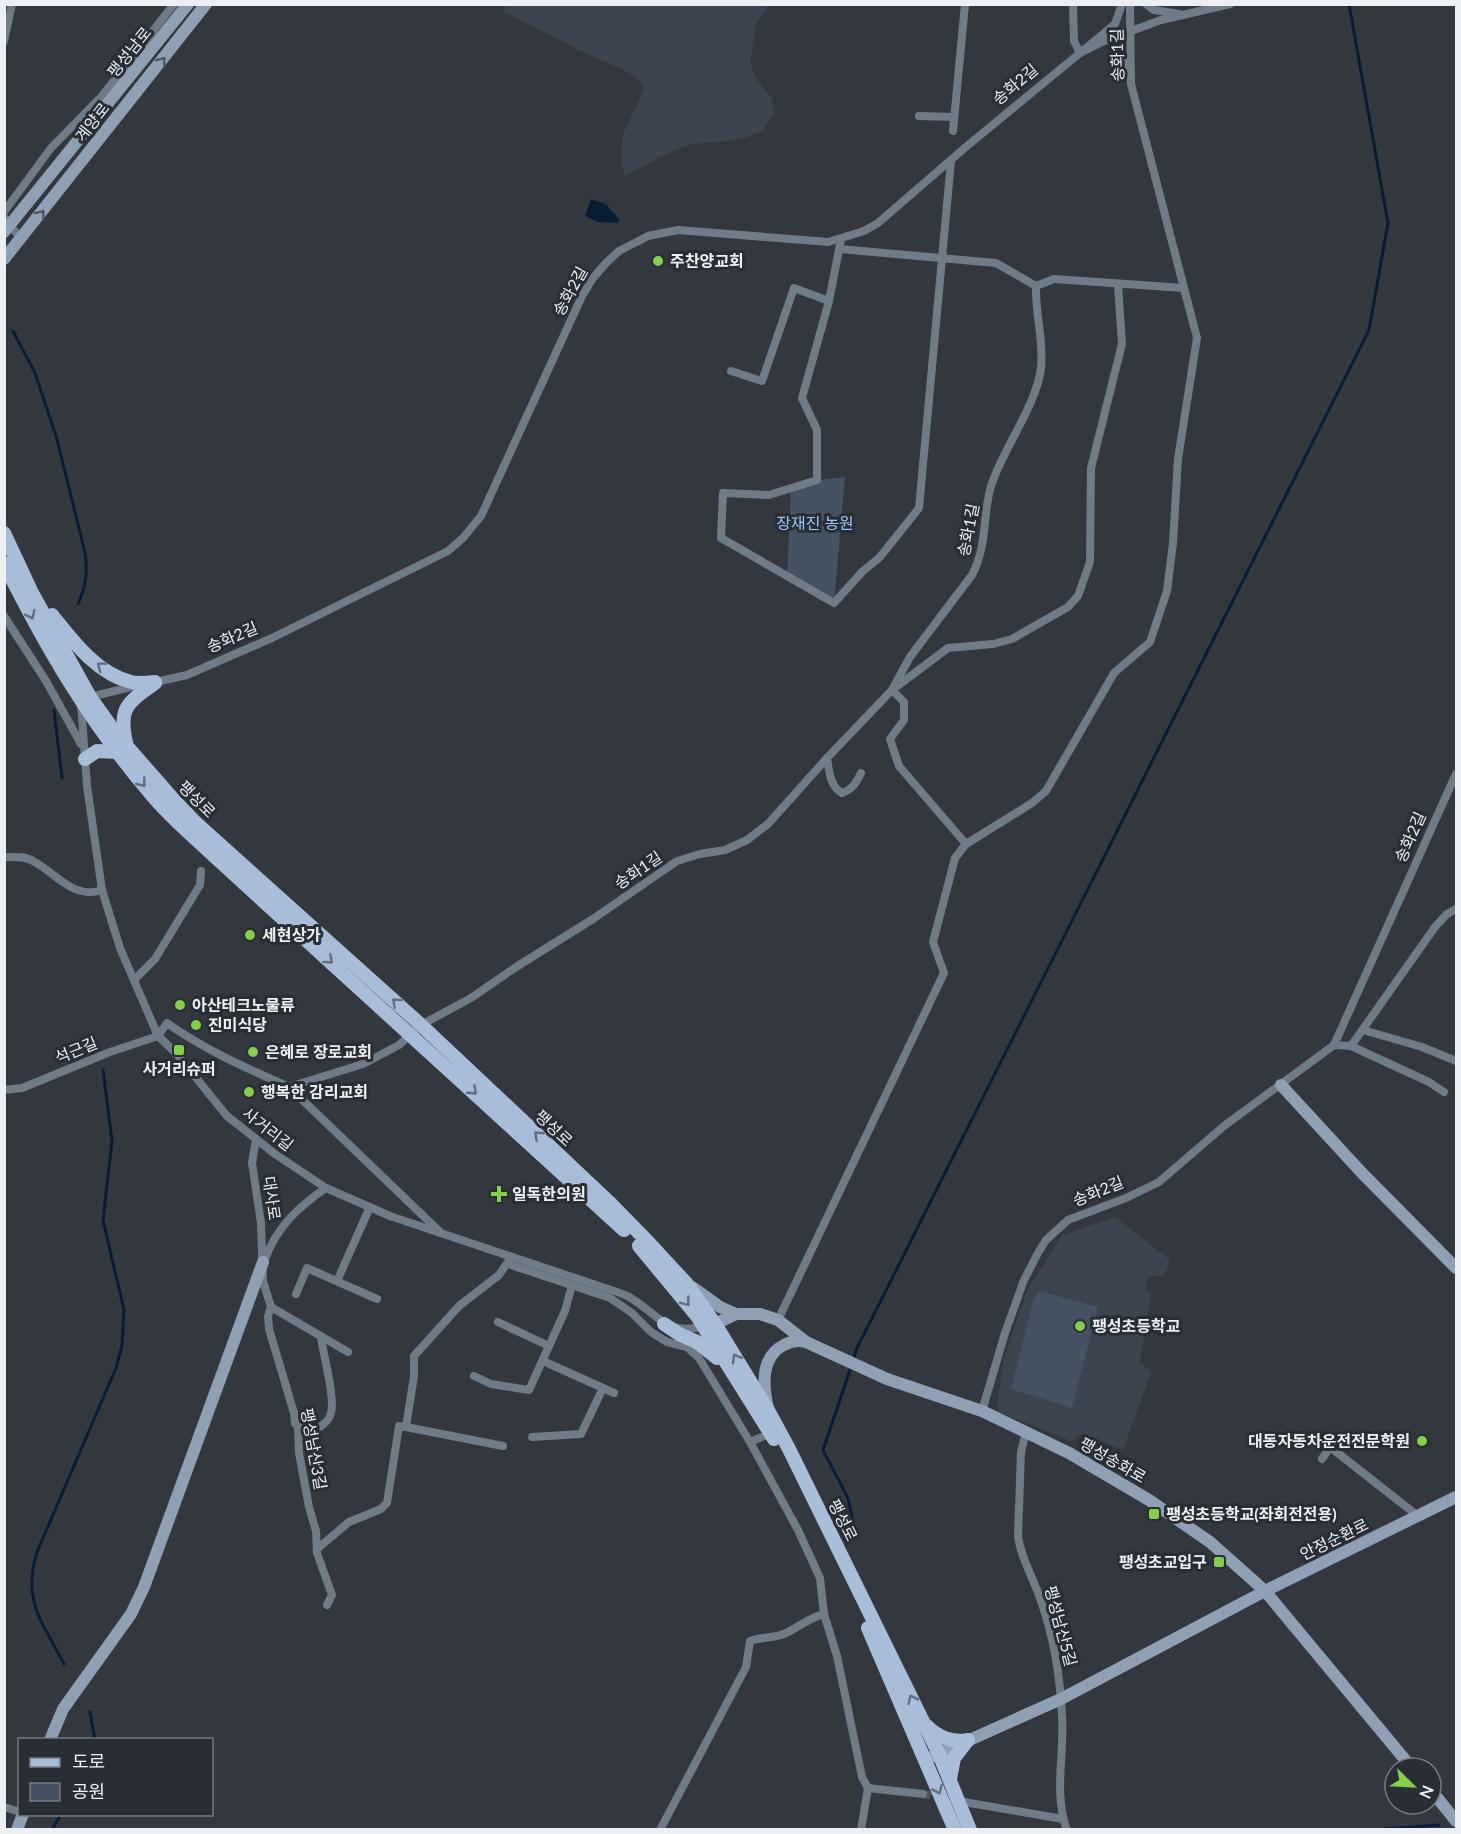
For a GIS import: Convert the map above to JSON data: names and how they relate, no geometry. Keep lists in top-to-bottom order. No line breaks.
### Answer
{"streets":{"main road":["팽성로"],"street":["팽성남로","송화1길","송화2길","계양로","석근길","사거리길","대사로","팽성남산3길","팽성송화로","안정순환로","팽성남산5길"]},"crossings":[["송화1길","송화2길"],["송화1길","팽성로"],["송화1길","석근길"],["송화2길","팽성로"],["송화2길","사거리길"],["송화2길","팽성송화로"],["팽성로","사거리길"],["팽성로","안정순환로"],["석근길","사거리길"],["사거리길","대사로"],["대사로","팽성남산3길"],["팽성송화로","안정순환로"],["팽성송화로","팽성남산5길"],["안정순환로","팽성남산5길"]],"parks":["장재진 농원"],"places":{"other":["주찬양교회","세현상가","아산테크노물류","진미식당","은혜로 장로교회","행복한 감리교회","팽성초등학교","대동자동차운전전문학원"],"transit":["사거리슈퍼","팽성초등학교(좌회전전용)","팽성초교입구"],"health":["일독한의원"]},"legend":["도로","공원"],"north":"bottom right"}
